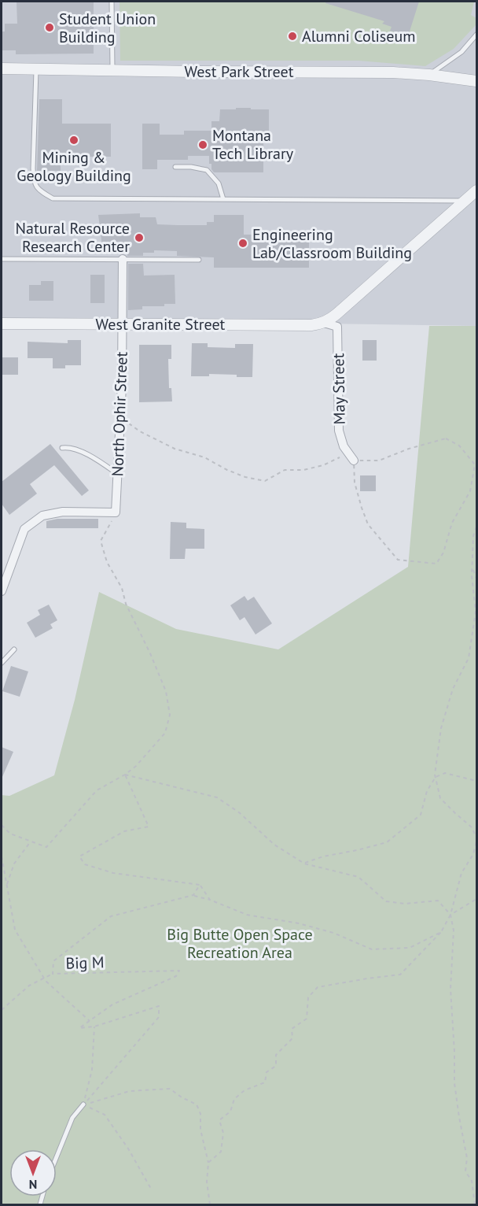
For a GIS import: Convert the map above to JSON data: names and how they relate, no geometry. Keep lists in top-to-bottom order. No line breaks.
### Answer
{"streets":{"street":["West Park Street","West Granite Street","May Street","North Ophir Street"],"path":["Big M"]},"crossings":[["West Granite Street","May Street"],["West Granite Street","North Ophir Street"]],"parks":["Big Butte Open Space Recreation Area"],"places":["Student Union Building","Alumni Coliseum","Mining & Geology Building","Montana Tech Library","Natural Resource Research Center","Engineering Lab/Classroom Building"],"north":"bottom"}
